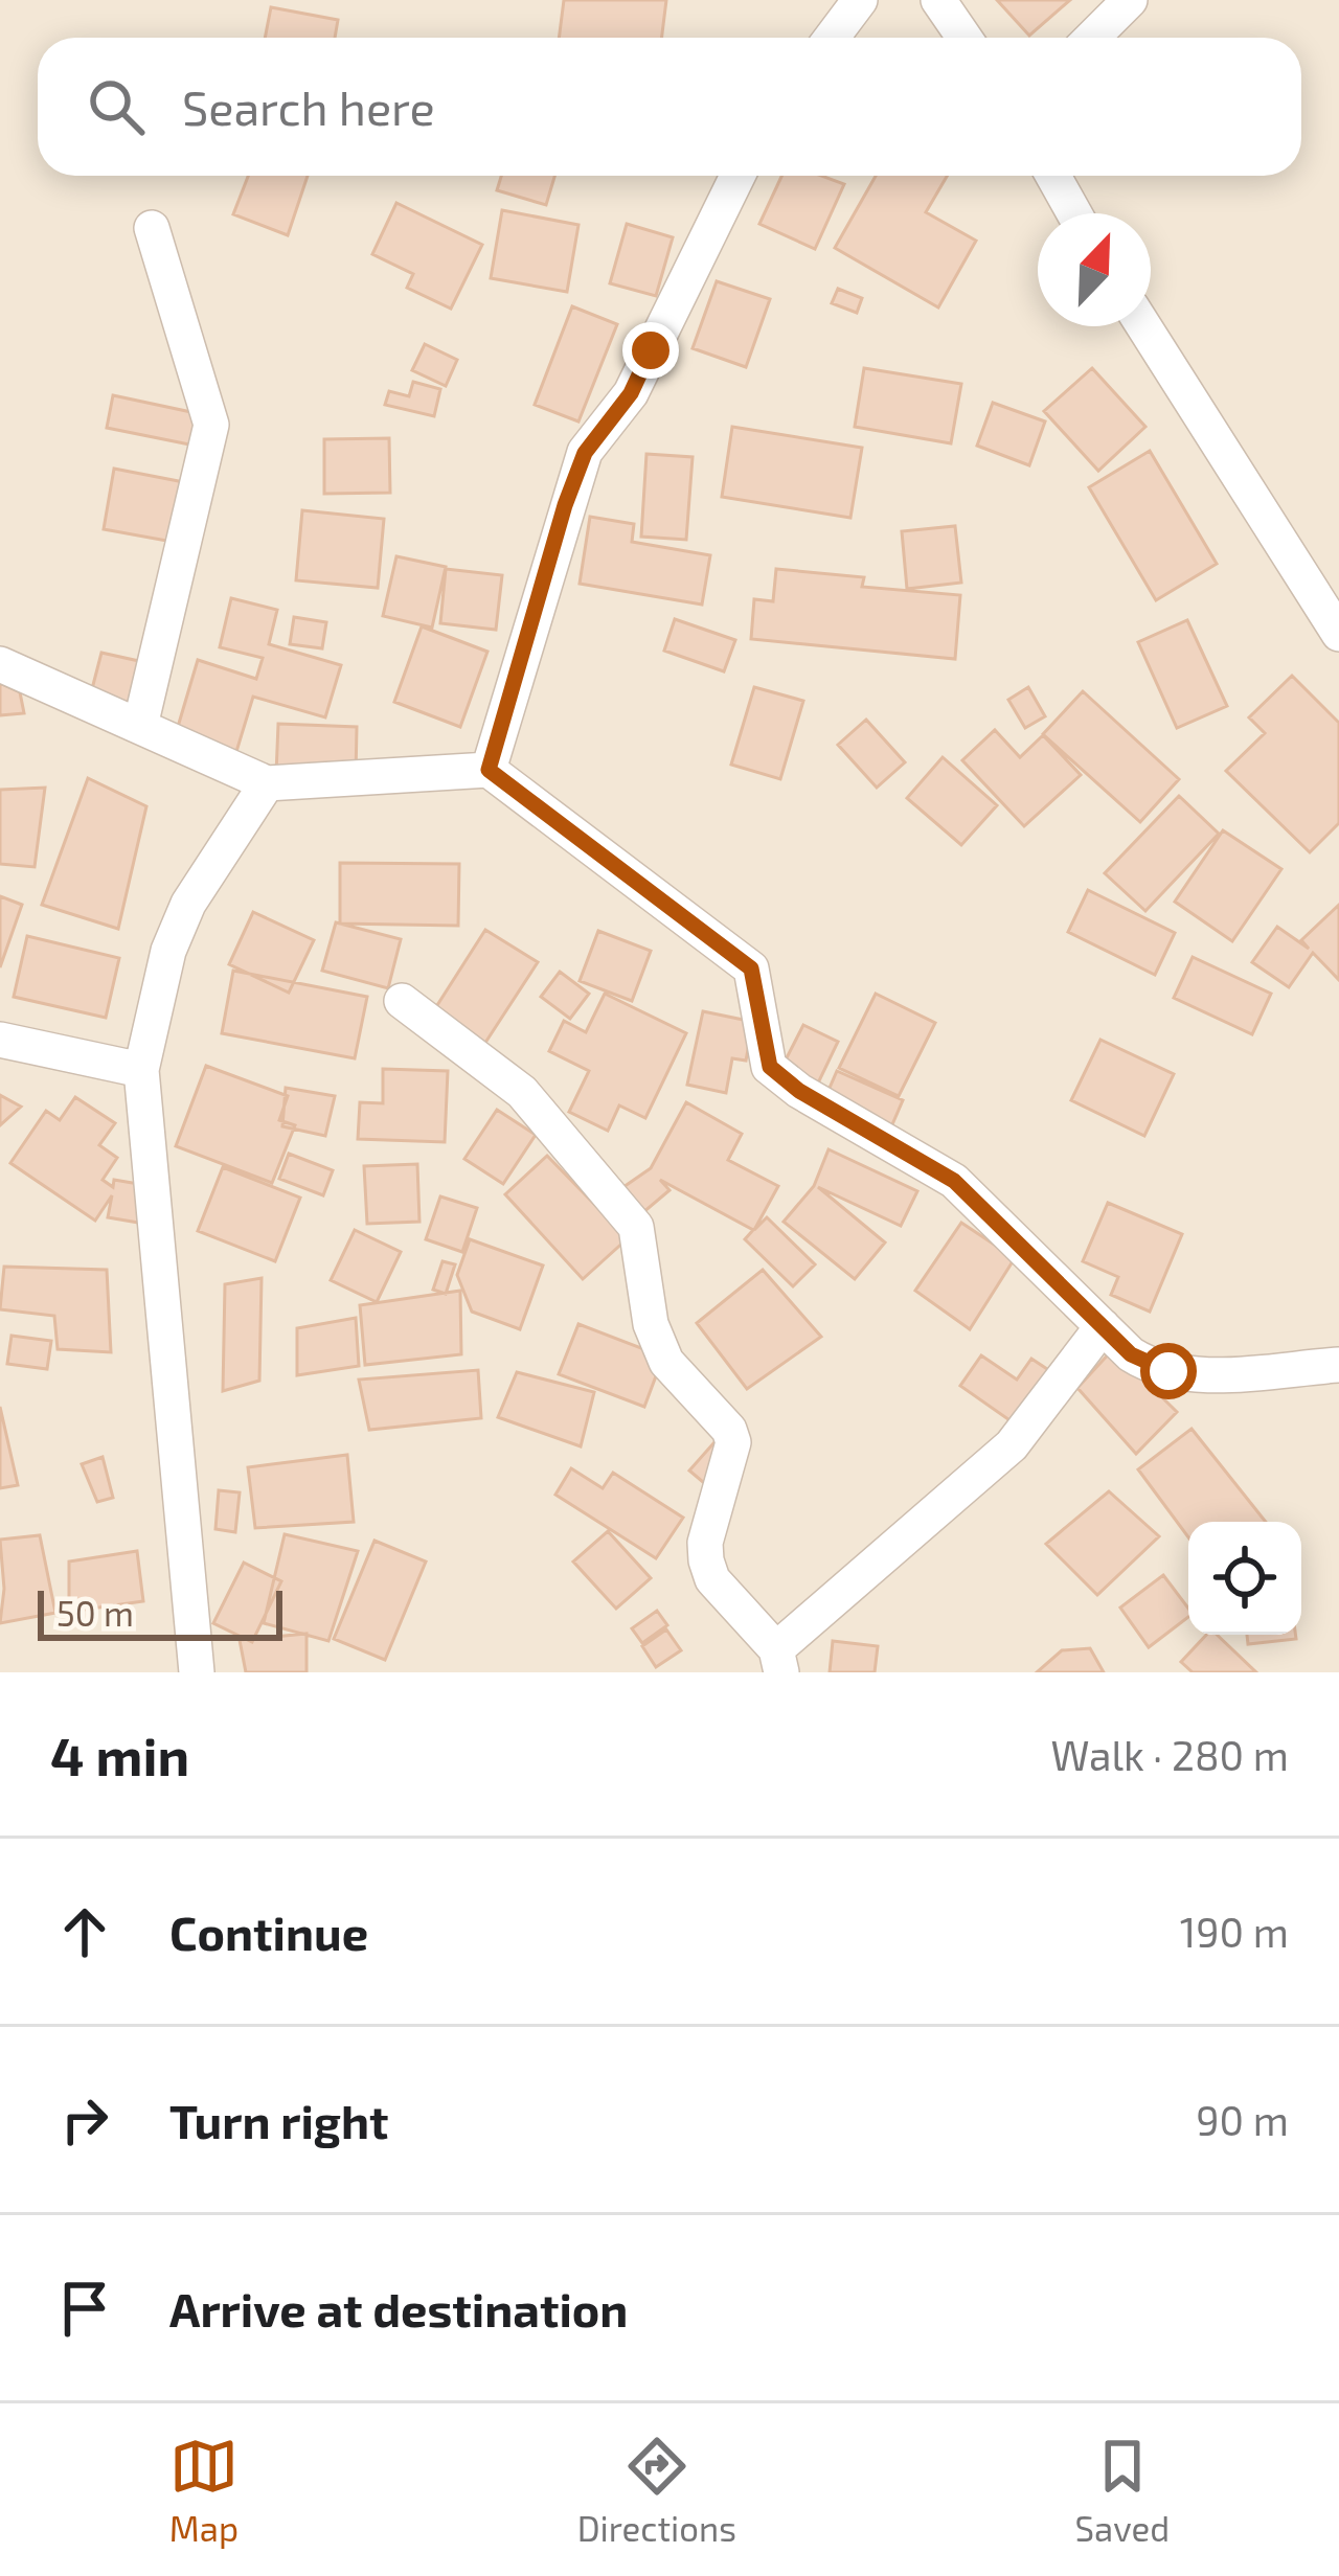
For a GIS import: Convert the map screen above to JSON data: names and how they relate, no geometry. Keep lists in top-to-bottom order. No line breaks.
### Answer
{"scale_bar":"50 m","north":"top right","page":{"search":"Search here","scale":"50 m","heading":["4 min","Walk · 280 m"],"list":[["Continue","190 m"],["Turn right","90 m"],"Arrive at destination"],"nav":["Map","Directions","Saved"]}}
